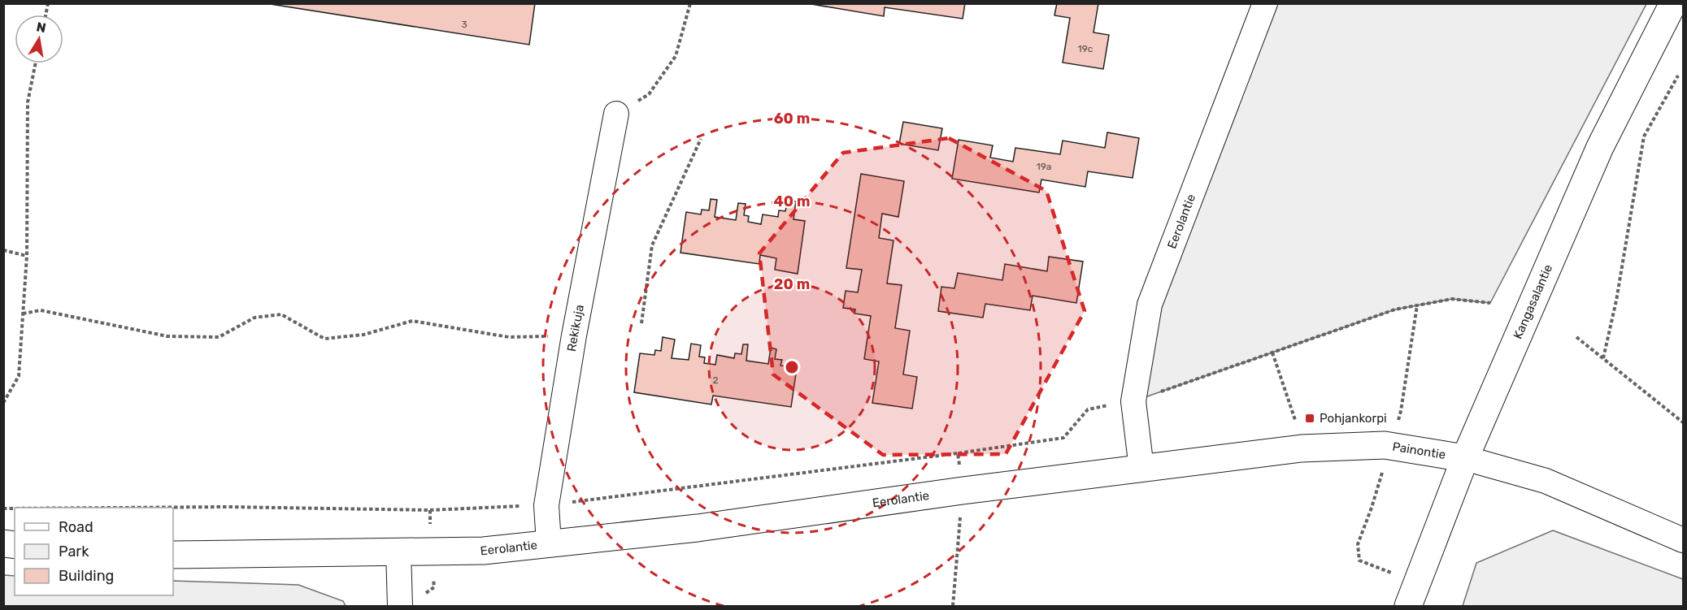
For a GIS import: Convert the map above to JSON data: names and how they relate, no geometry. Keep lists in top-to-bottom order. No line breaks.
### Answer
{"streets":{"street":["Eerolantie","Kangasalantie","Rekikuja","Painontie"]},"crossings":[["Eerolantie","Rekikuja"],["Eerolantie","Painontie"],["Kangasalantie","Painontie"]],"places":{"transit":["Pohjankorpi"]},"house_numbers":["3","19c","19a","2"],"legend":["Road","Park","Building"],"north":"top","rings":["60 m","40 m","20 m"]}
